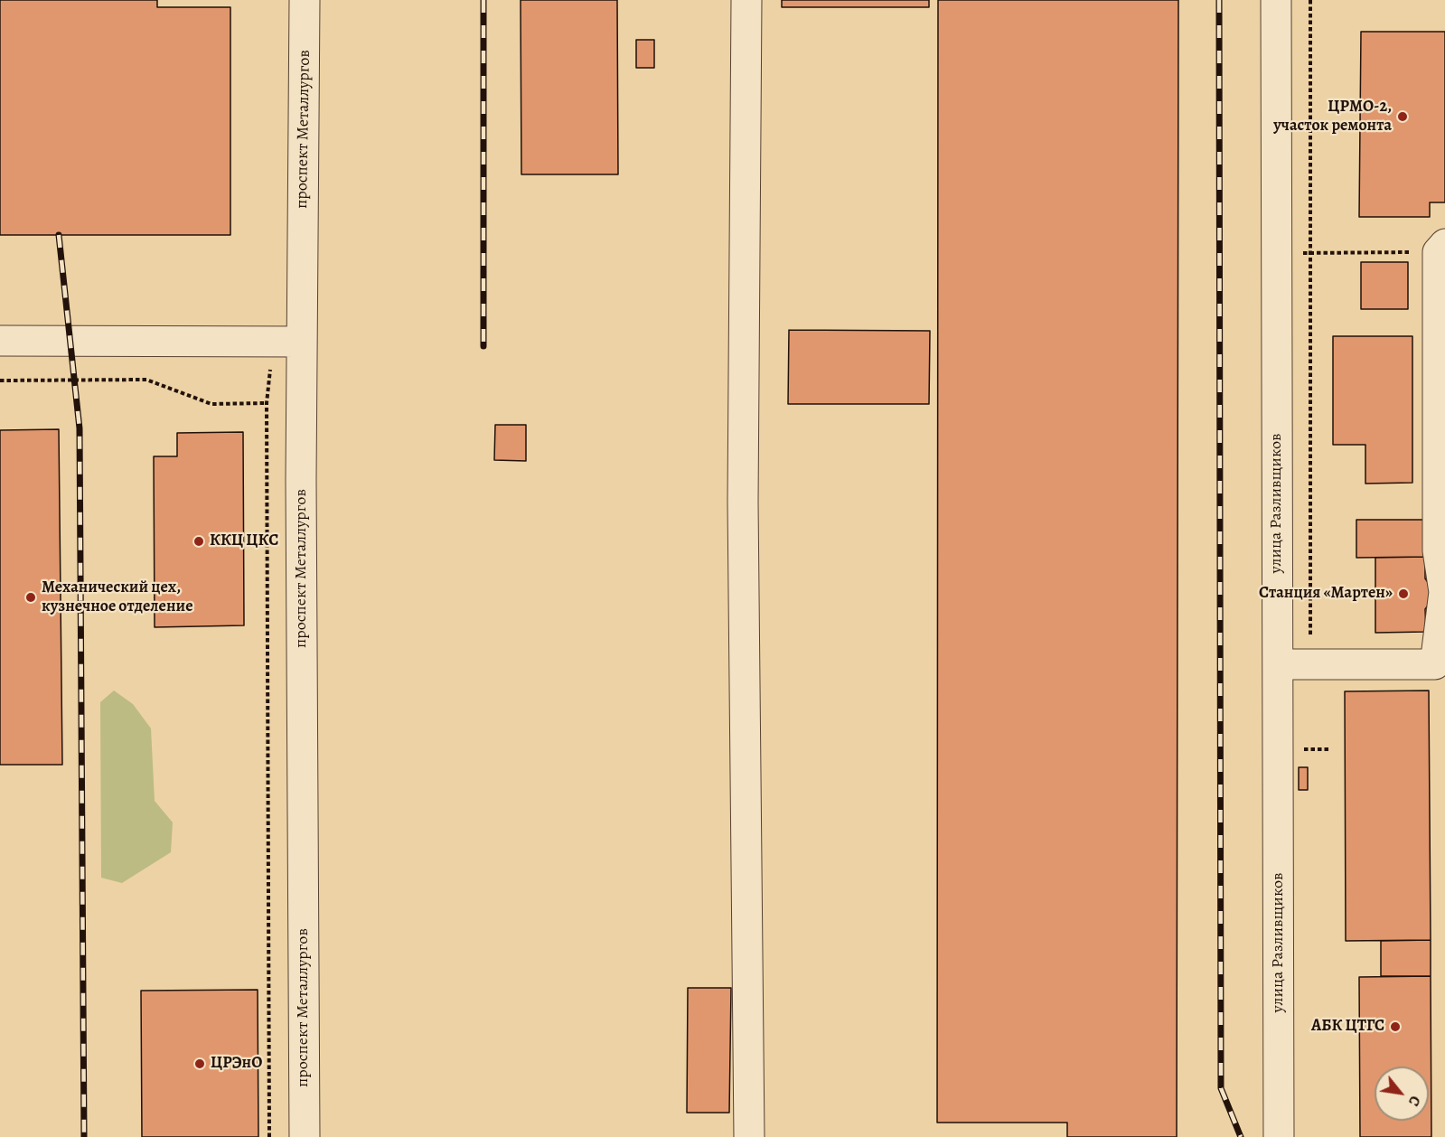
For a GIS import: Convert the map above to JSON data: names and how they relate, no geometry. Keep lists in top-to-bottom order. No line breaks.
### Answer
{"streets":{"street":["проспект Металлургов","улица Разливщиков"]},"places":["ЦРМО-2, участок ремонта","ККЦ ЦКС","Станция «Мартен»","Механический цех, кузнечное отделение","АБК ЦТГС","ЦРЭнО"],"north":"bottom right"}
